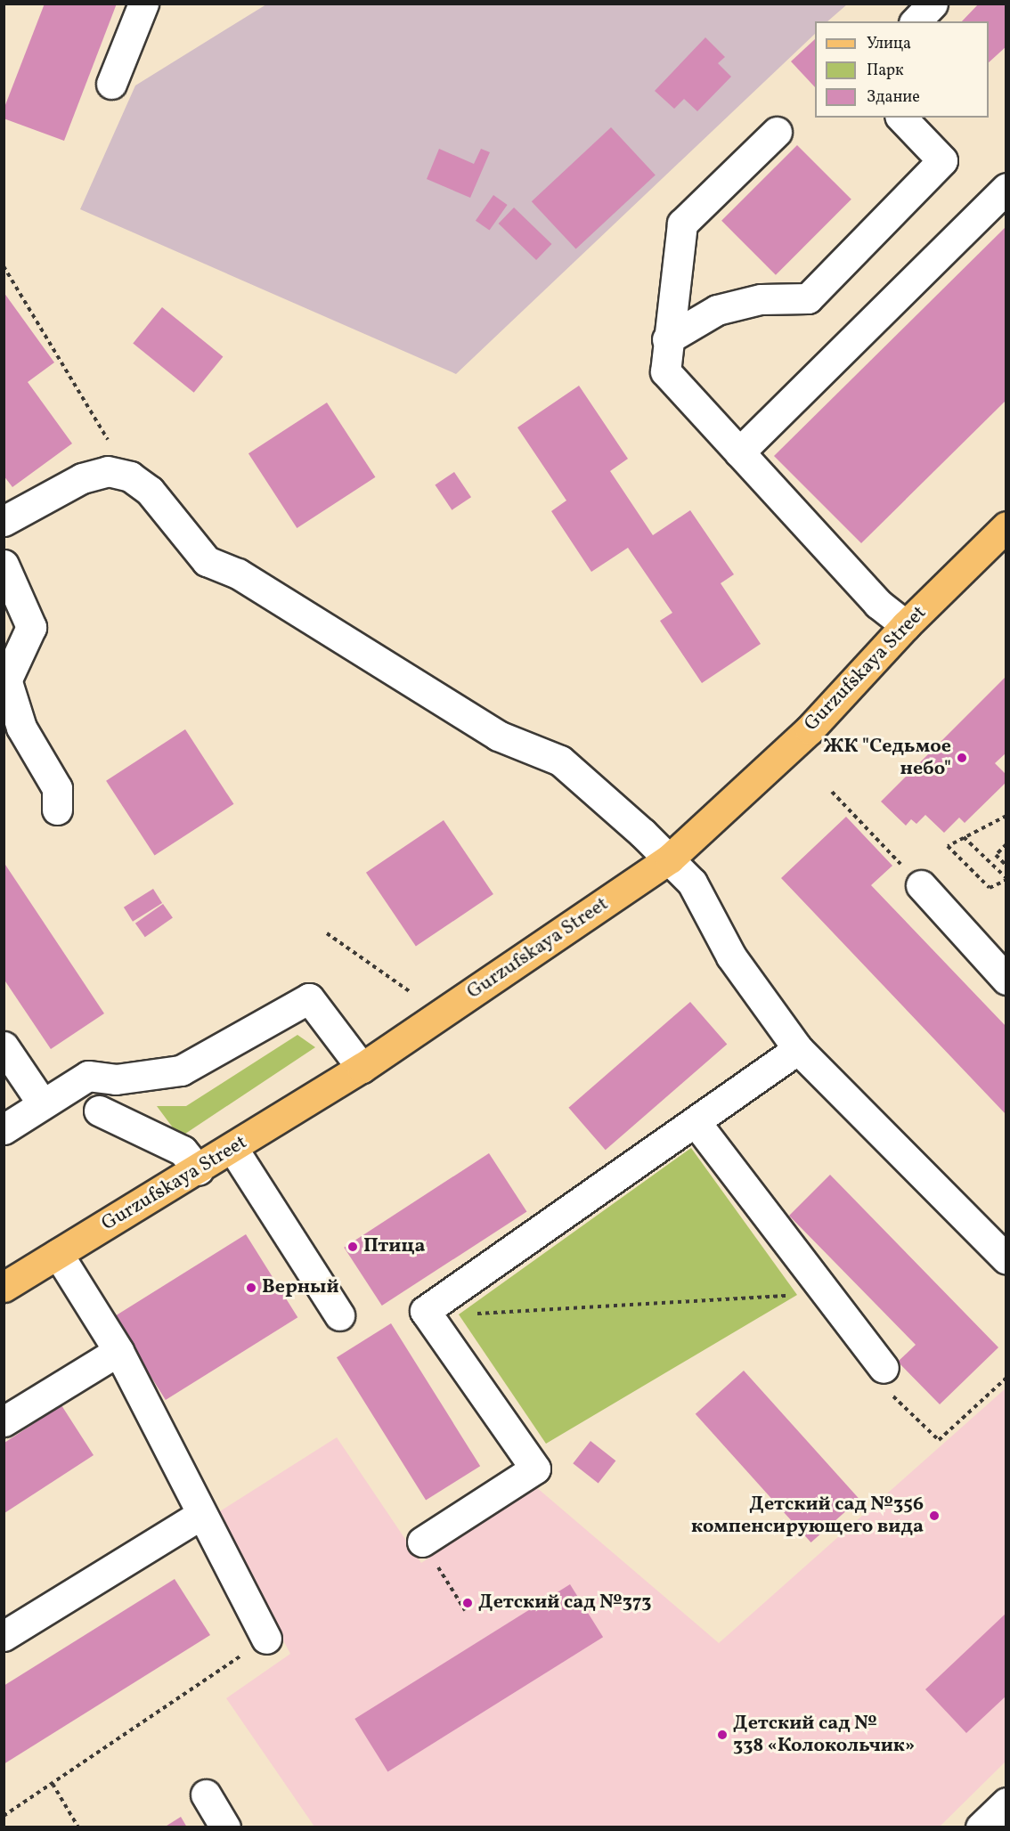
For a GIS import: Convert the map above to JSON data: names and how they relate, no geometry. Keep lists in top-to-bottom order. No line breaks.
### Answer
{"streets":{"main road":["Gurzufskaya Street"]},"places":["ЖК \"Седьмое небо\"","Птица","Верный","Детский сад №356 компенсирующего вида","Детский сад №373","Детский сад № 338 «Колокольчик»"],"legend":["Улица","Парк","Здание"]}
